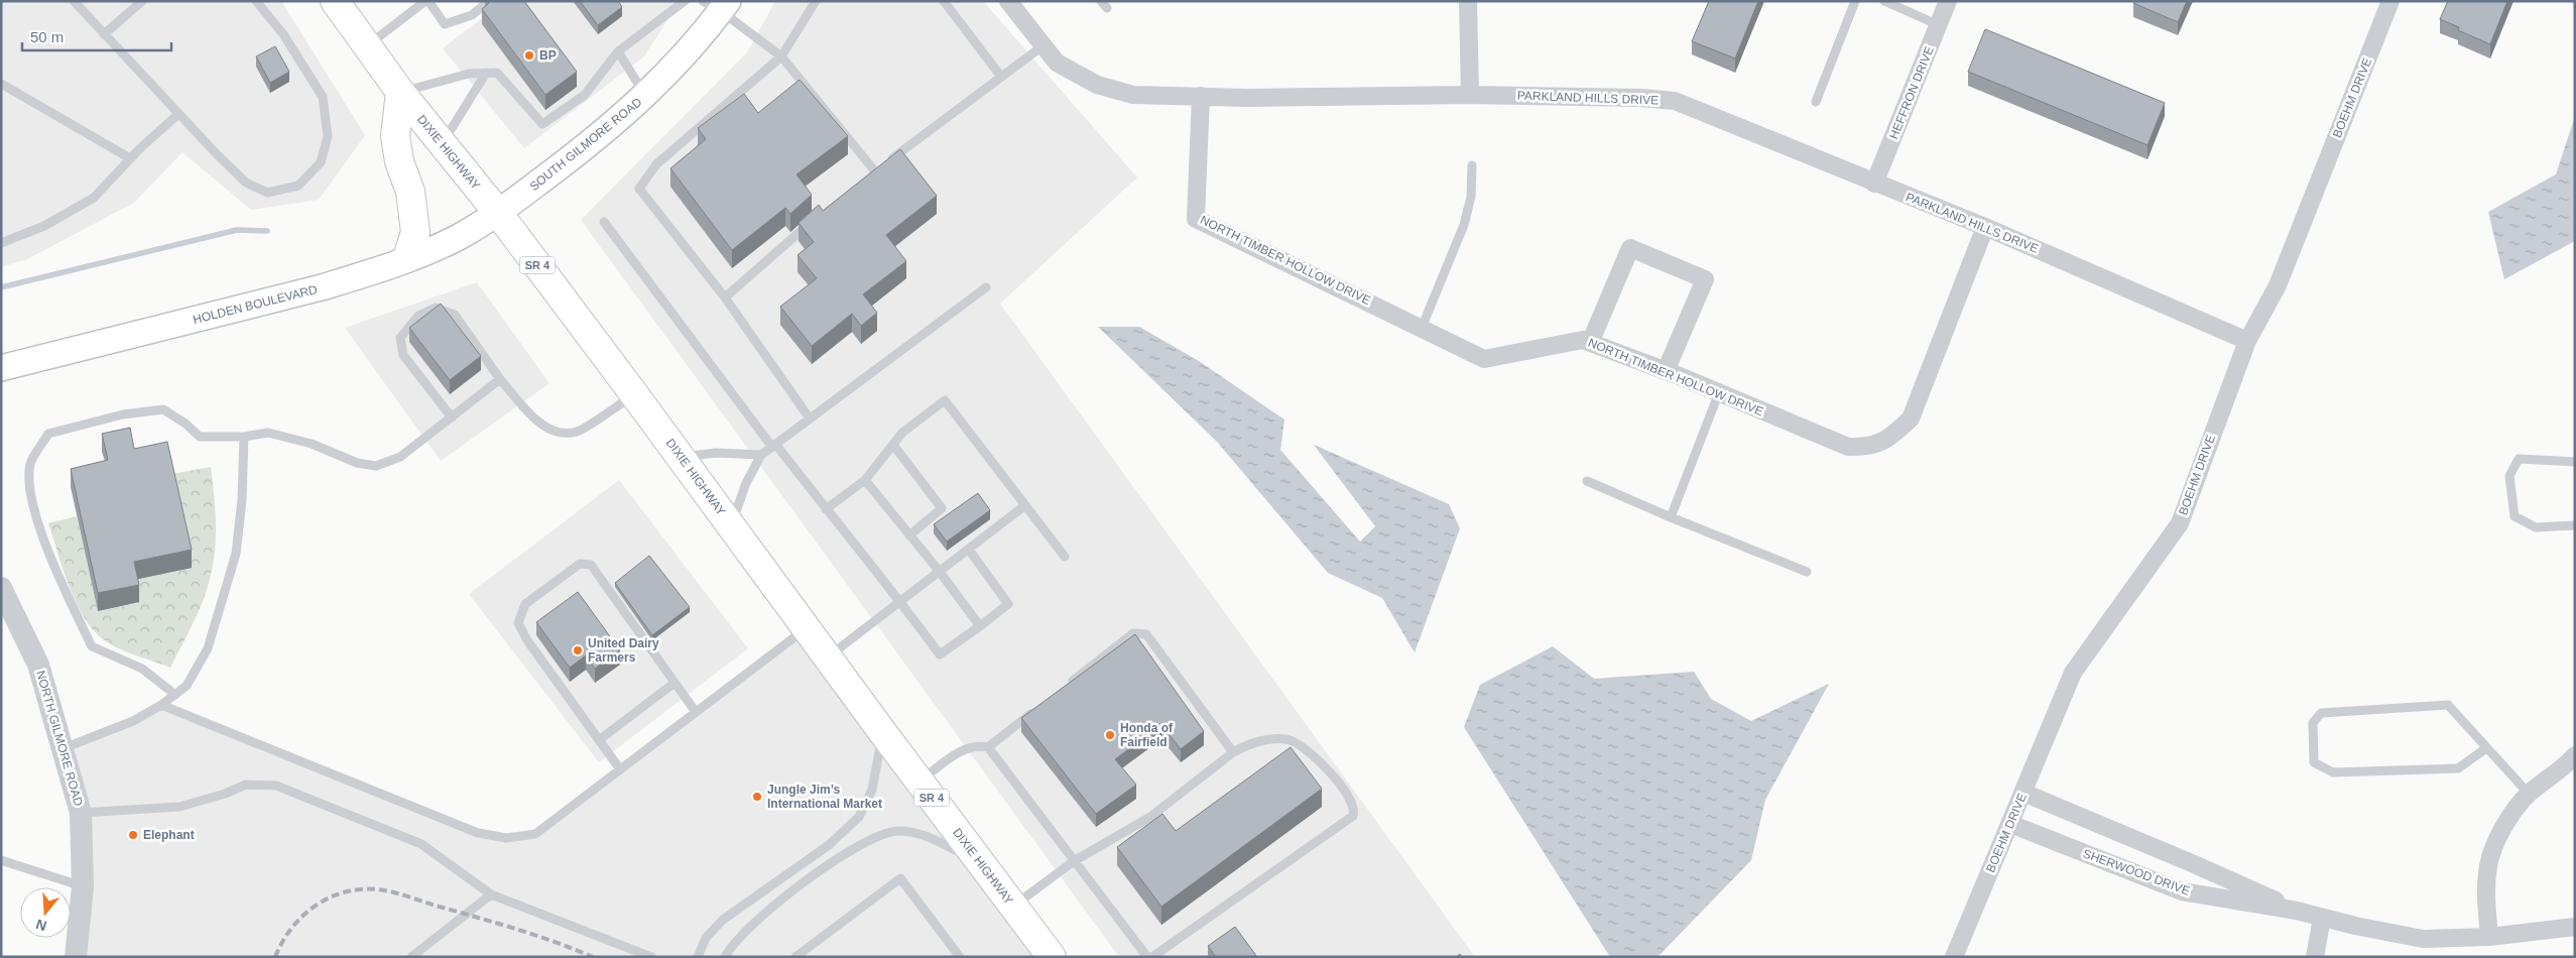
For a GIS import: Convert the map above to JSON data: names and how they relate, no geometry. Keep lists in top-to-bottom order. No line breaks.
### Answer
{"streets":{"main road":["SOUTH GILMORE ROAD","DIXIE HIGHWAY","SR 4","HOLDEN BOULEVARD"],"street":["HEFFRON DRIVE","PARKLAND HILLS DRIVE","BOEHM DRIVE","NORTH TIMBER HOLLOW DRIVE","NORTH GILMORE ROAD","SHERWOOD DRIVE"]},"crossings":[["HEFFRON DRIVE","PARKLAND HILLS DRIVE"],["PARKLAND HILLS DRIVE","BOEHM DRIVE"],["PARKLAND HILLS DRIVE","NORTH TIMBER HOLLOW DRIVE"],["BOEHM DRIVE","SHERWOOD DRIVE"],["SOUTH GILMORE ROAD","DIXIE HIGHWAY"],["SOUTH GILMORE ROAD","HOLDEN BOULEVARD"],["DIXIE HIGHWAY","HOLDEN BOULEVARD"]],"places":["BP","United Dairy Farmers","Honda of Fairfield","Jungle Jim’s International Market","Elephant"],"scale_bar":"50 m","north":"bottom"}
